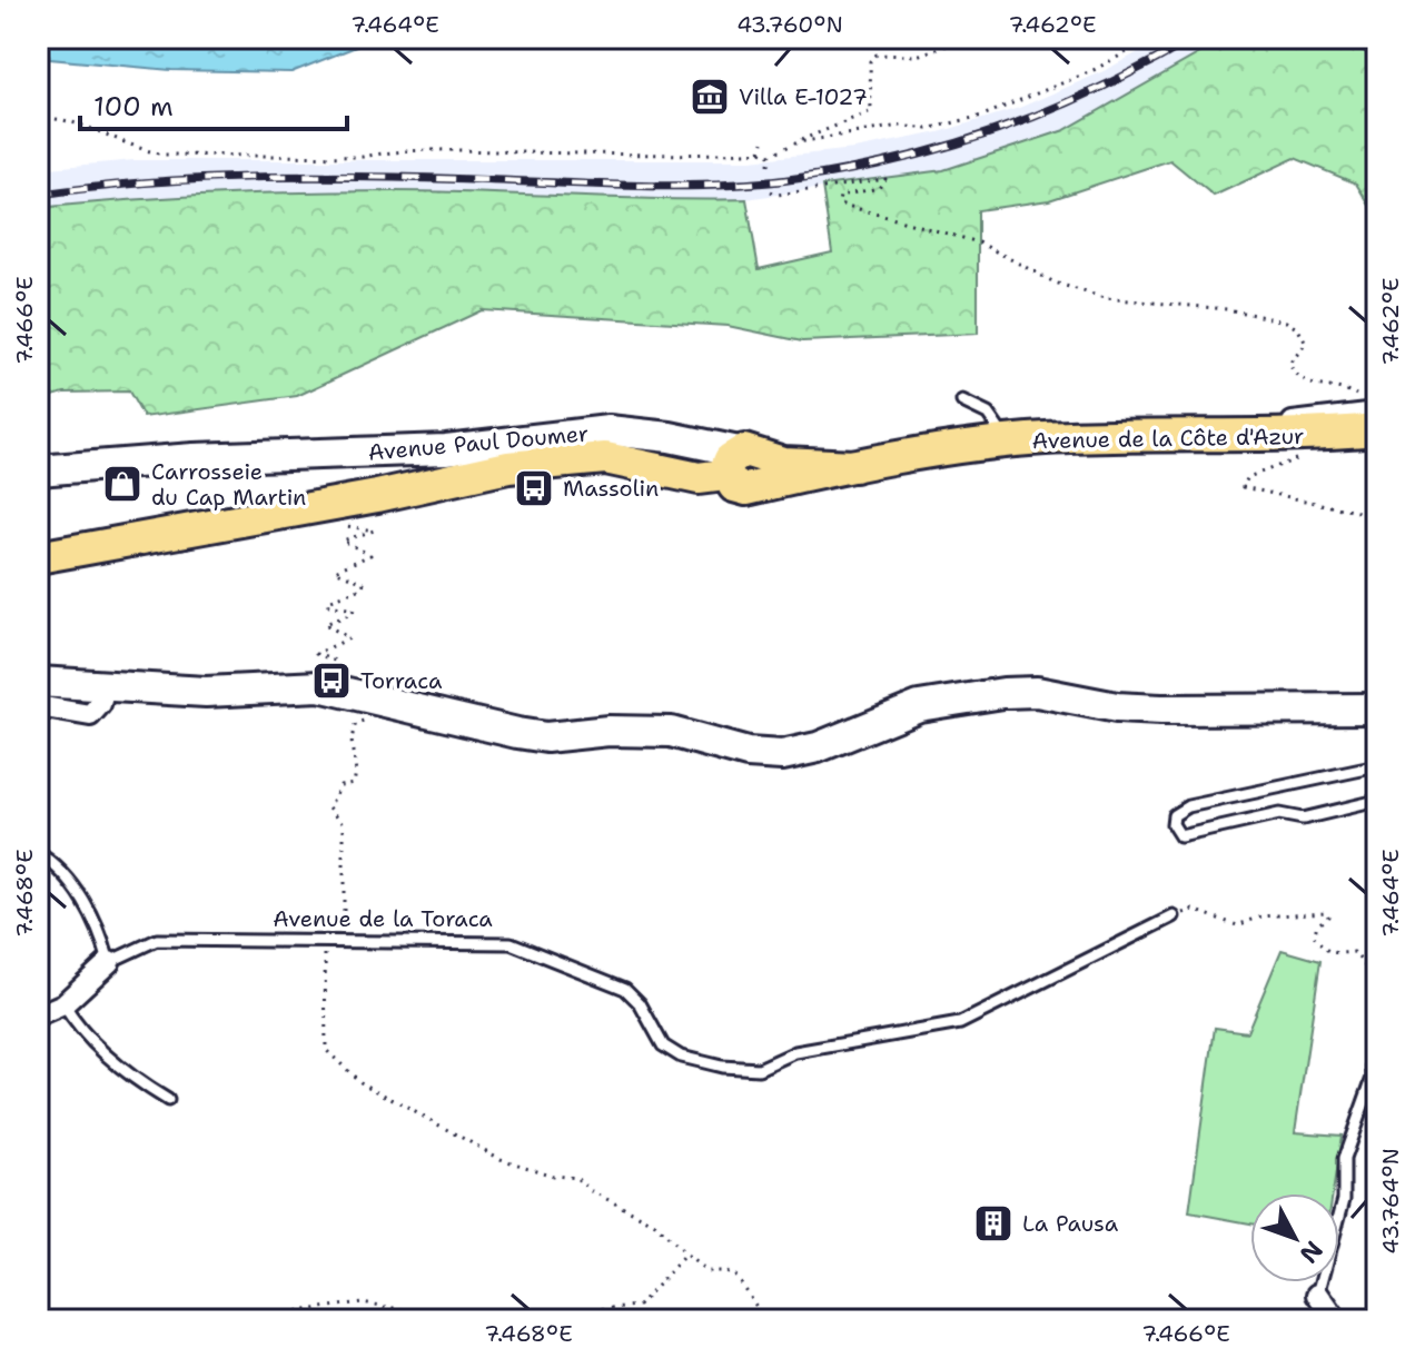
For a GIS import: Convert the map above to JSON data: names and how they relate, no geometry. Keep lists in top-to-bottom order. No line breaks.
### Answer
{"streets":{"main road":["Avenue de la Côte d'Azur","Avenue Paul Doumer"],"street":["Avenue de la Toraca"]},"crossings":[["Avenue de la Côte d'Azur","Avenue Paul Doumer"]],"places":{"museum":["Villa E-1027"],"shop":["Carrosseie du Cap Martin"],"bus stop":["Massolin","Torraca"],"building":["La Pausa"]},"scale_bar":"100 m","north":"bottom right","coordinates":["7.464°E","43.760°N","7.462°E","7.466°E","7.468°E","43.764°N"]}
